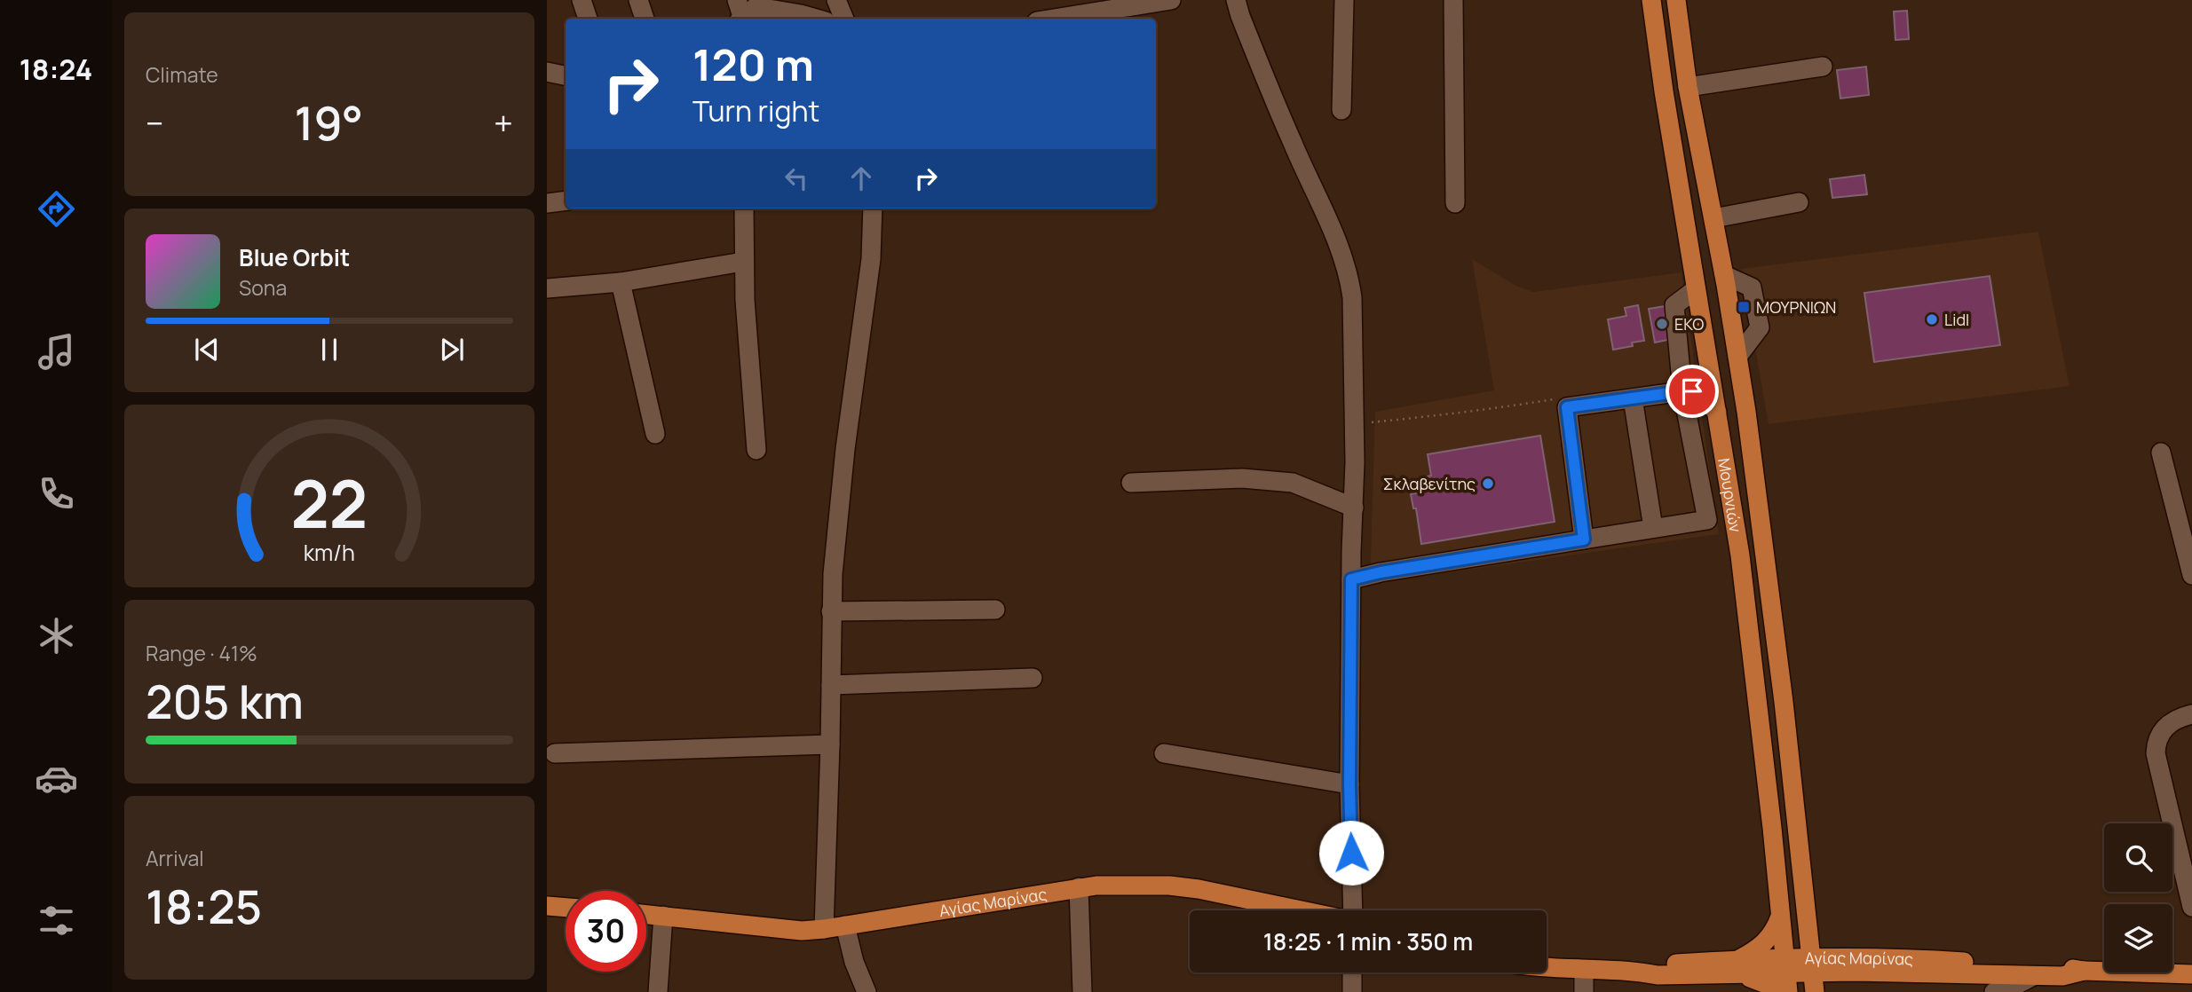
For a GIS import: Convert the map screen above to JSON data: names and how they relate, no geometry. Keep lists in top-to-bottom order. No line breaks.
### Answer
{"streets":{"main road":["Μουρνιών","Αγίας Μαρίνας"]},"crossings":[["Μουρνιών","Αγίας Μαρίνας"]],"places":{"transit":["ΜΟΥΡΝΙΩΝ"],"other":["Lidl","EKO","Σκλαβενίτης"]},"page":{"tabs":"18:24","tile":["Climate",["Range · 41%","205 km"],["Arrival","18:25"]],"turn":["120 m","Turn right"],"heat":["−","19°","+"],"song":["Blue Orbit","Sona"],"limit":"30","trip":"18:25 · 1 min · 350 m","gauge":["22","km/h"]}}
